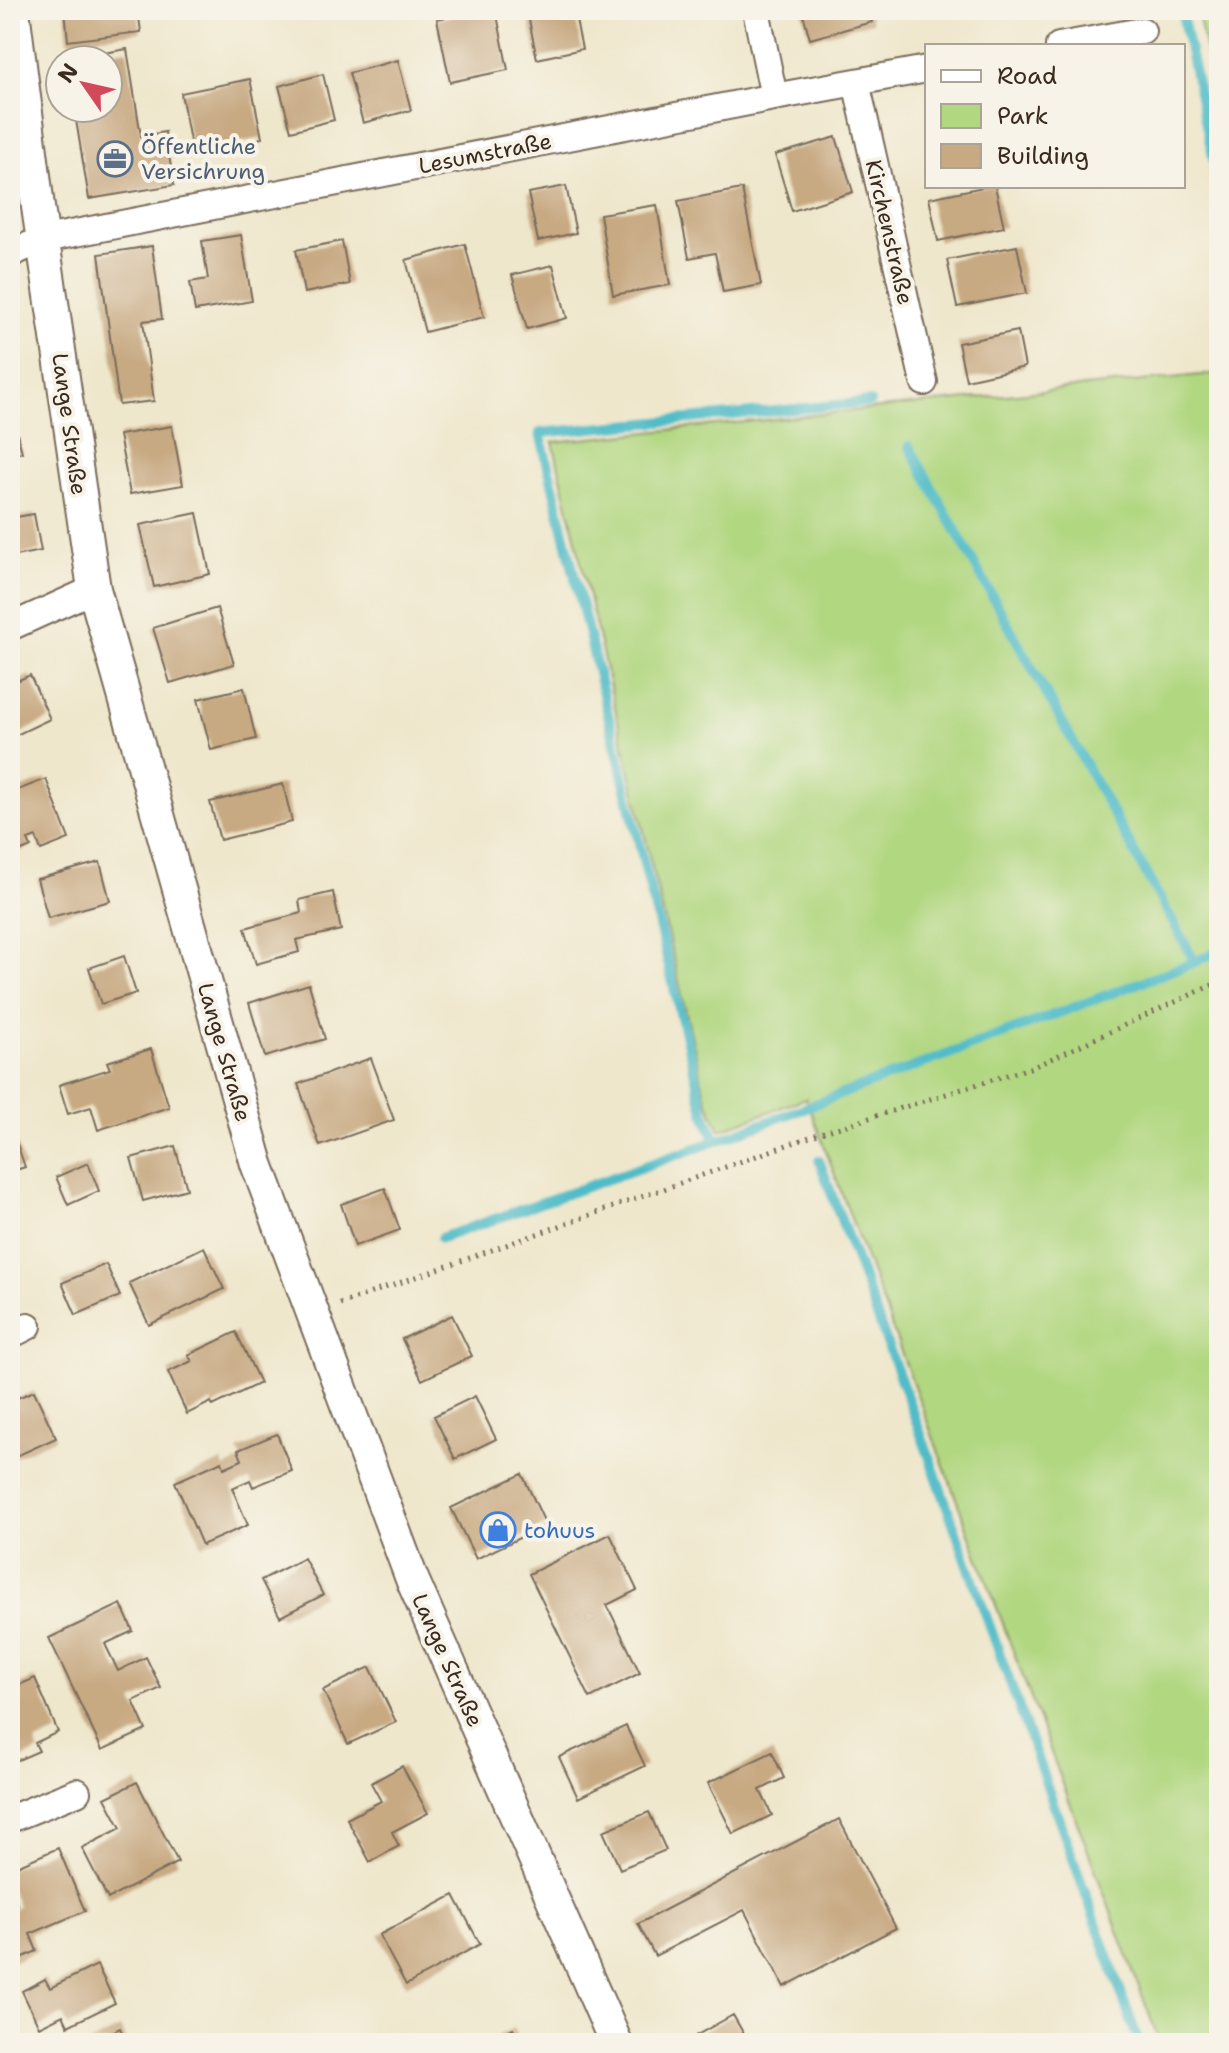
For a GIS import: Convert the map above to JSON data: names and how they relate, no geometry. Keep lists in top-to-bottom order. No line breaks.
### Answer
{"streets":{"street":["Lesumstraße","Kirchenstraße","Lange Straße"]},"crossings":[["Lesumstraße","Kirchenstraße"],["Lesumstraße","Lange Straße"]],"places":{"office":["Öffentliche Versichrung"],"shop":["tohuus"]},"legend":["Road","Park","Building"],"north":"top left"}
